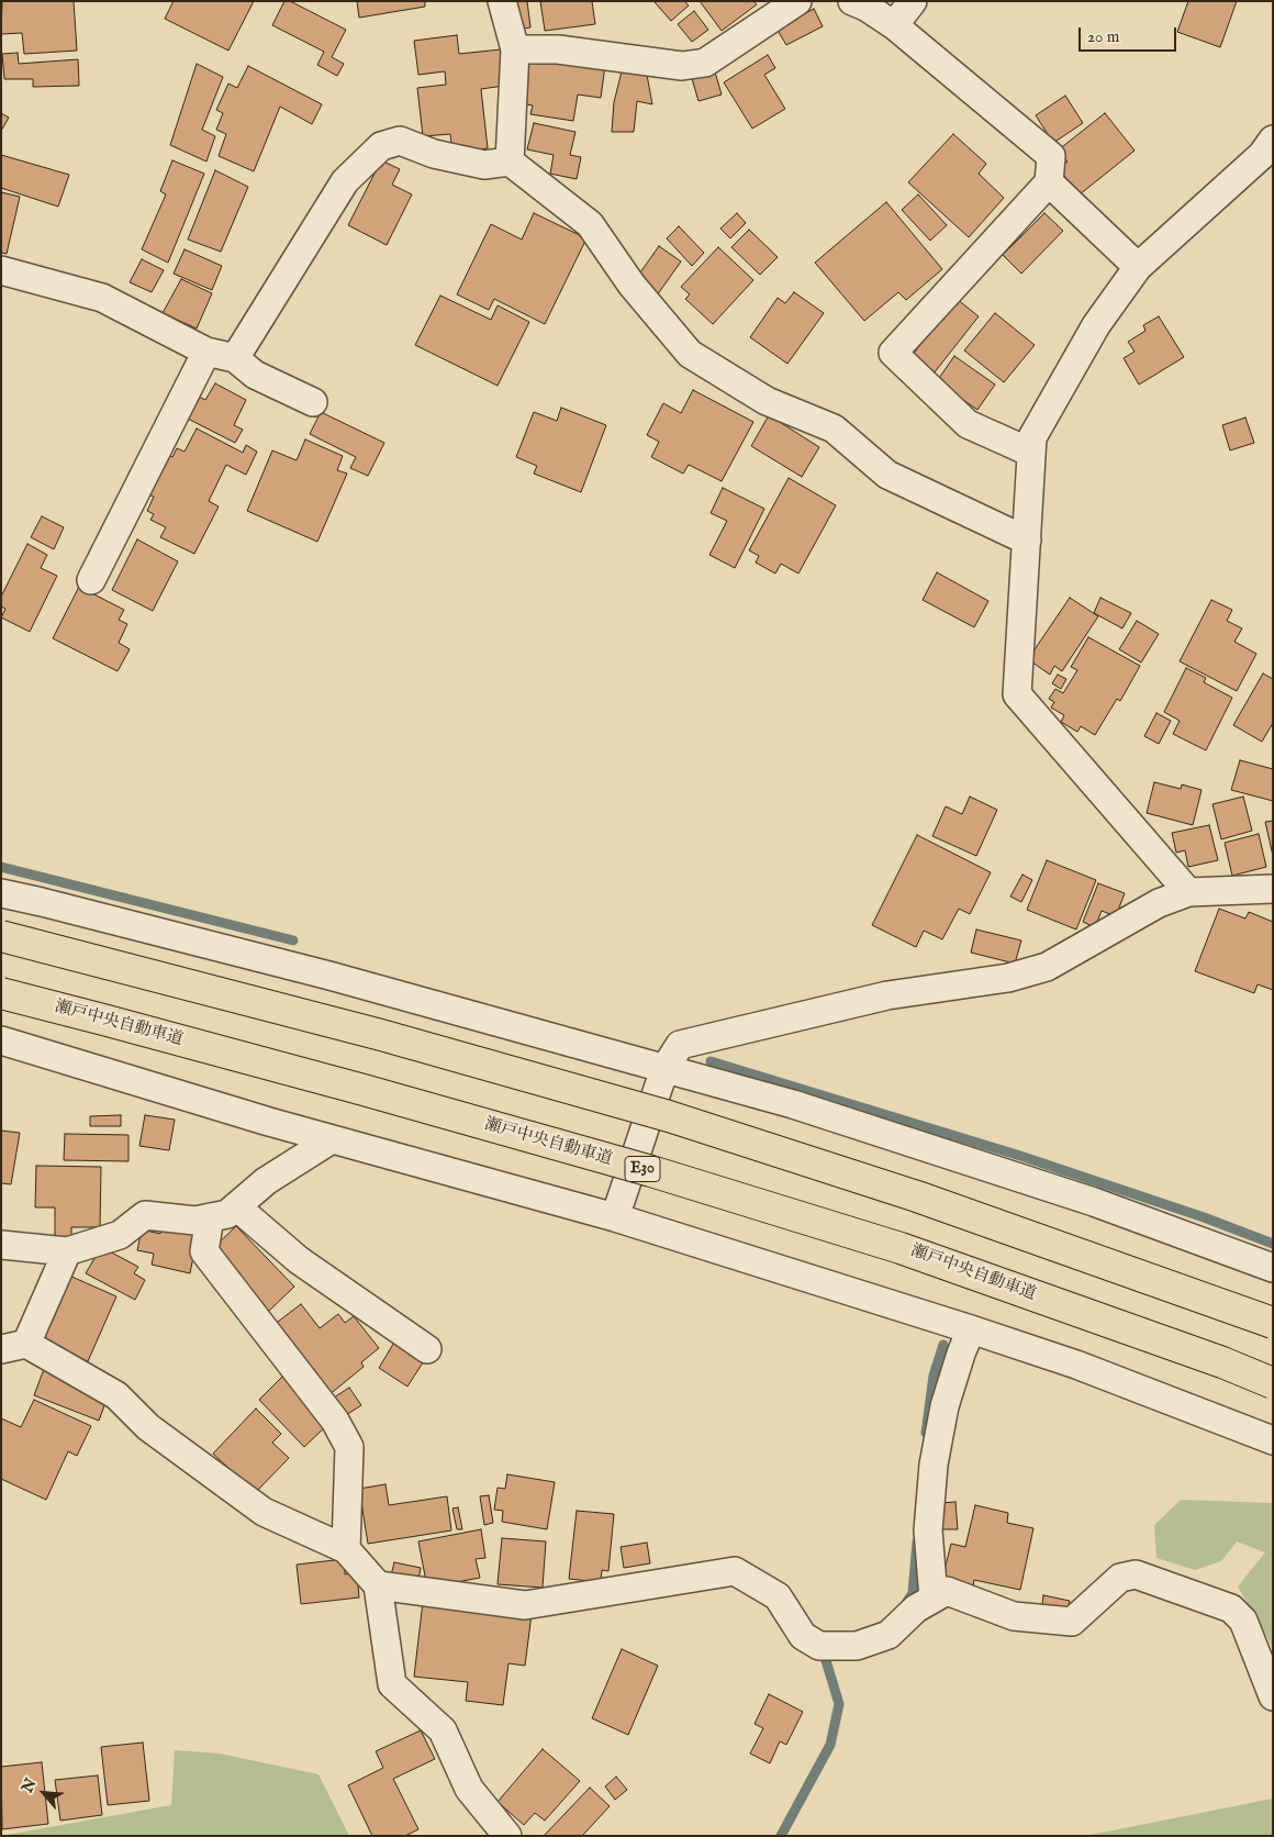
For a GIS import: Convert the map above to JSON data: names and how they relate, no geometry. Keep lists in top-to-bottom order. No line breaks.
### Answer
{"streets":{"highway":["瀬戸中央自動車道","E30"]},"scale_bar":"20 m","north":"top left"}
